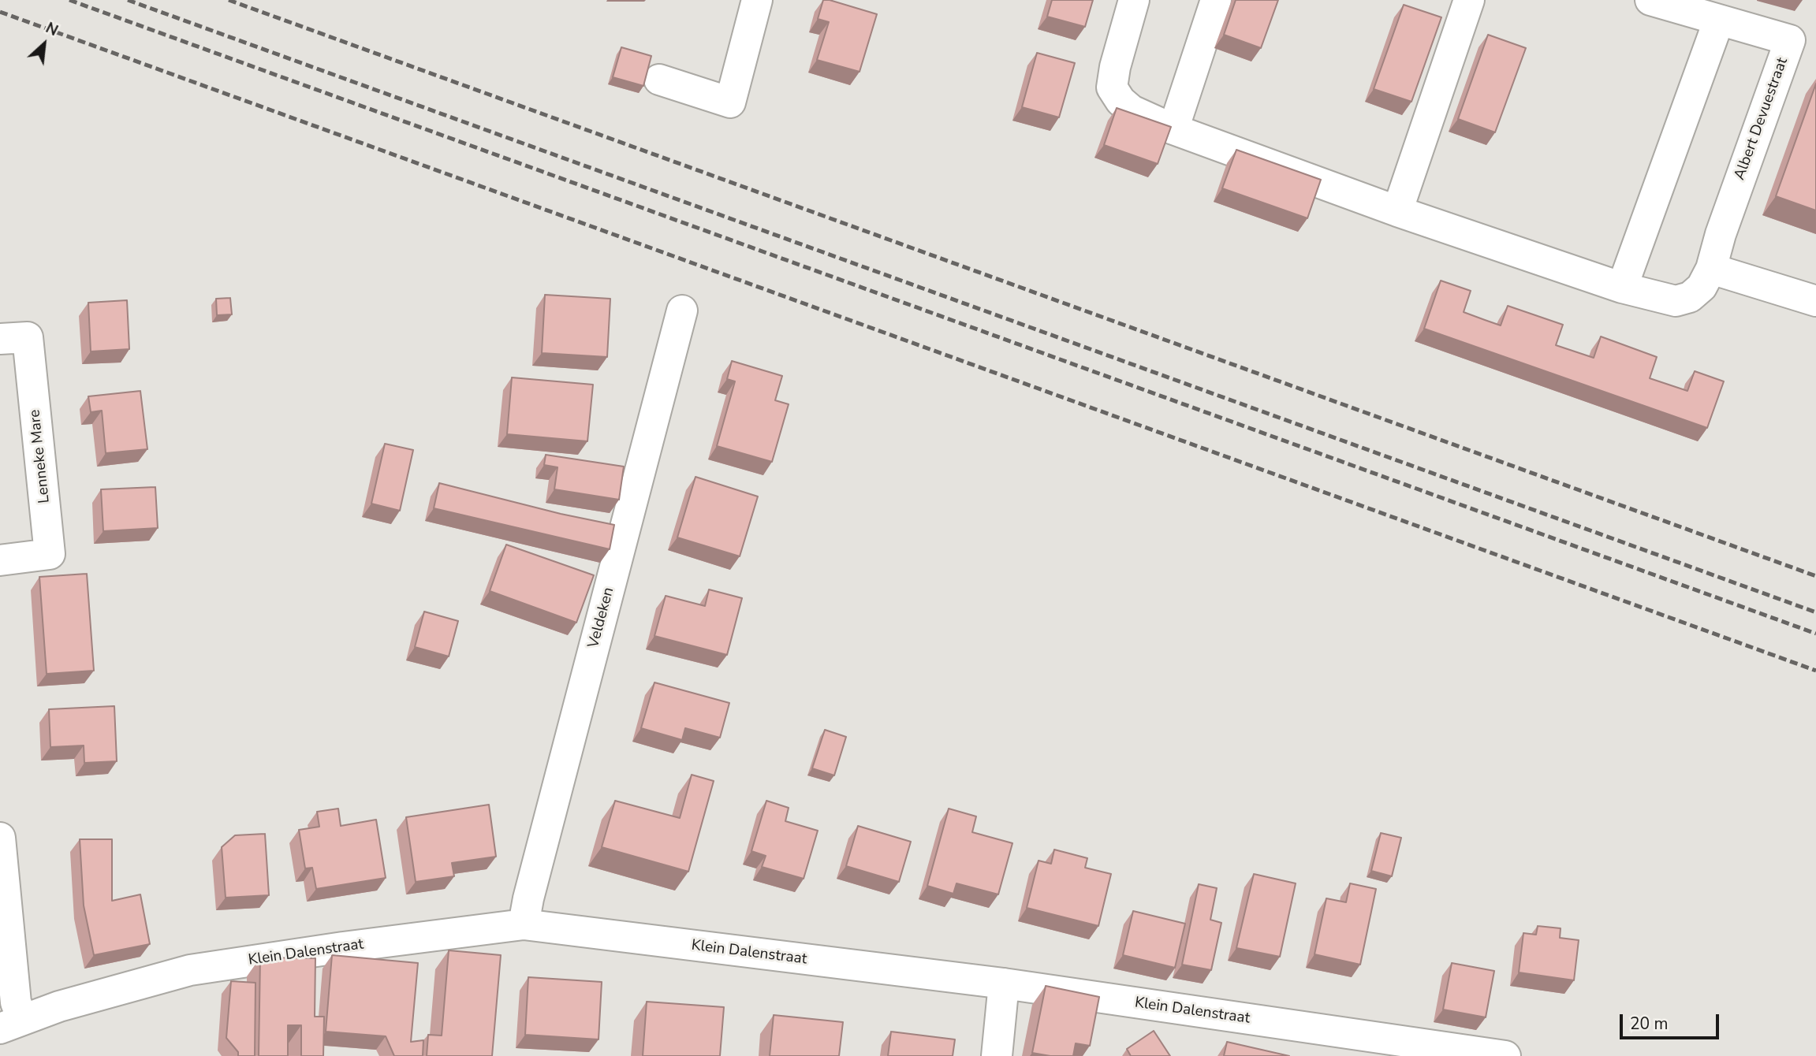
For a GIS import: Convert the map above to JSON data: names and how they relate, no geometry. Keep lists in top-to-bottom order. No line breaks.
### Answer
{"streets":{"street":["Albert Devuestraat","Lenneke Mare","Veldeken","Klein Dalenstraat"]},"crossings":[["Veldeken","Klein Dalenstraat"]],"scale_bar":"20 m","north":"top right"}
